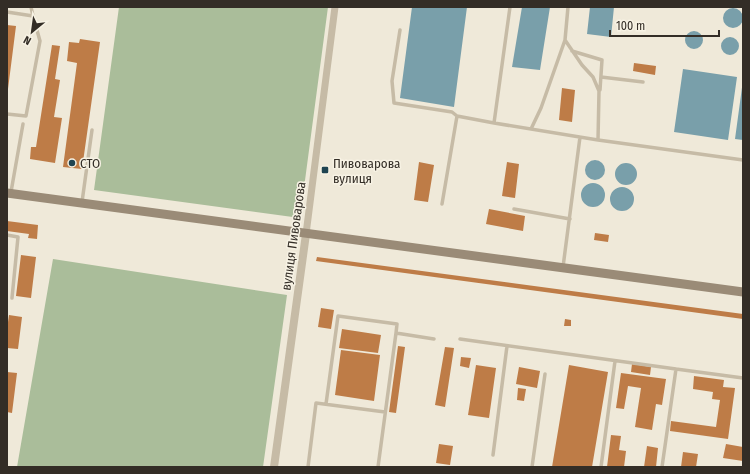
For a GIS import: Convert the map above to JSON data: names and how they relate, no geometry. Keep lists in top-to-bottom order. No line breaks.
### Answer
{"streets":{"street":["вулиця Пивоварова"]},"places":{"other":["СТО"],"transit":["Пивоварова вулиця"]},"scale_bar":"100 m","north":"bottom left"}
